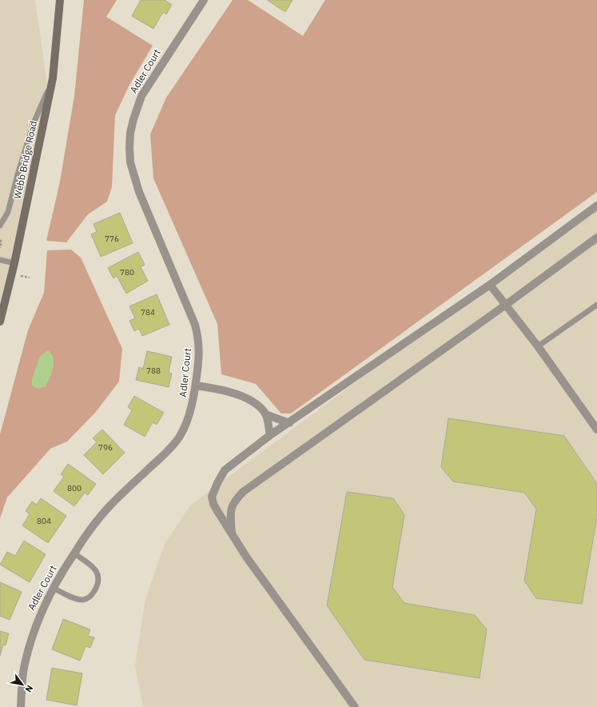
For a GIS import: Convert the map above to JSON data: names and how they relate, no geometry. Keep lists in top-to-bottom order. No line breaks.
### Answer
{"streets":{"street":["Adler Court","Webb Bridge Road"]},"house_numbers":["776","780","784","788","796","800","804"],"north":"bottom right"}
